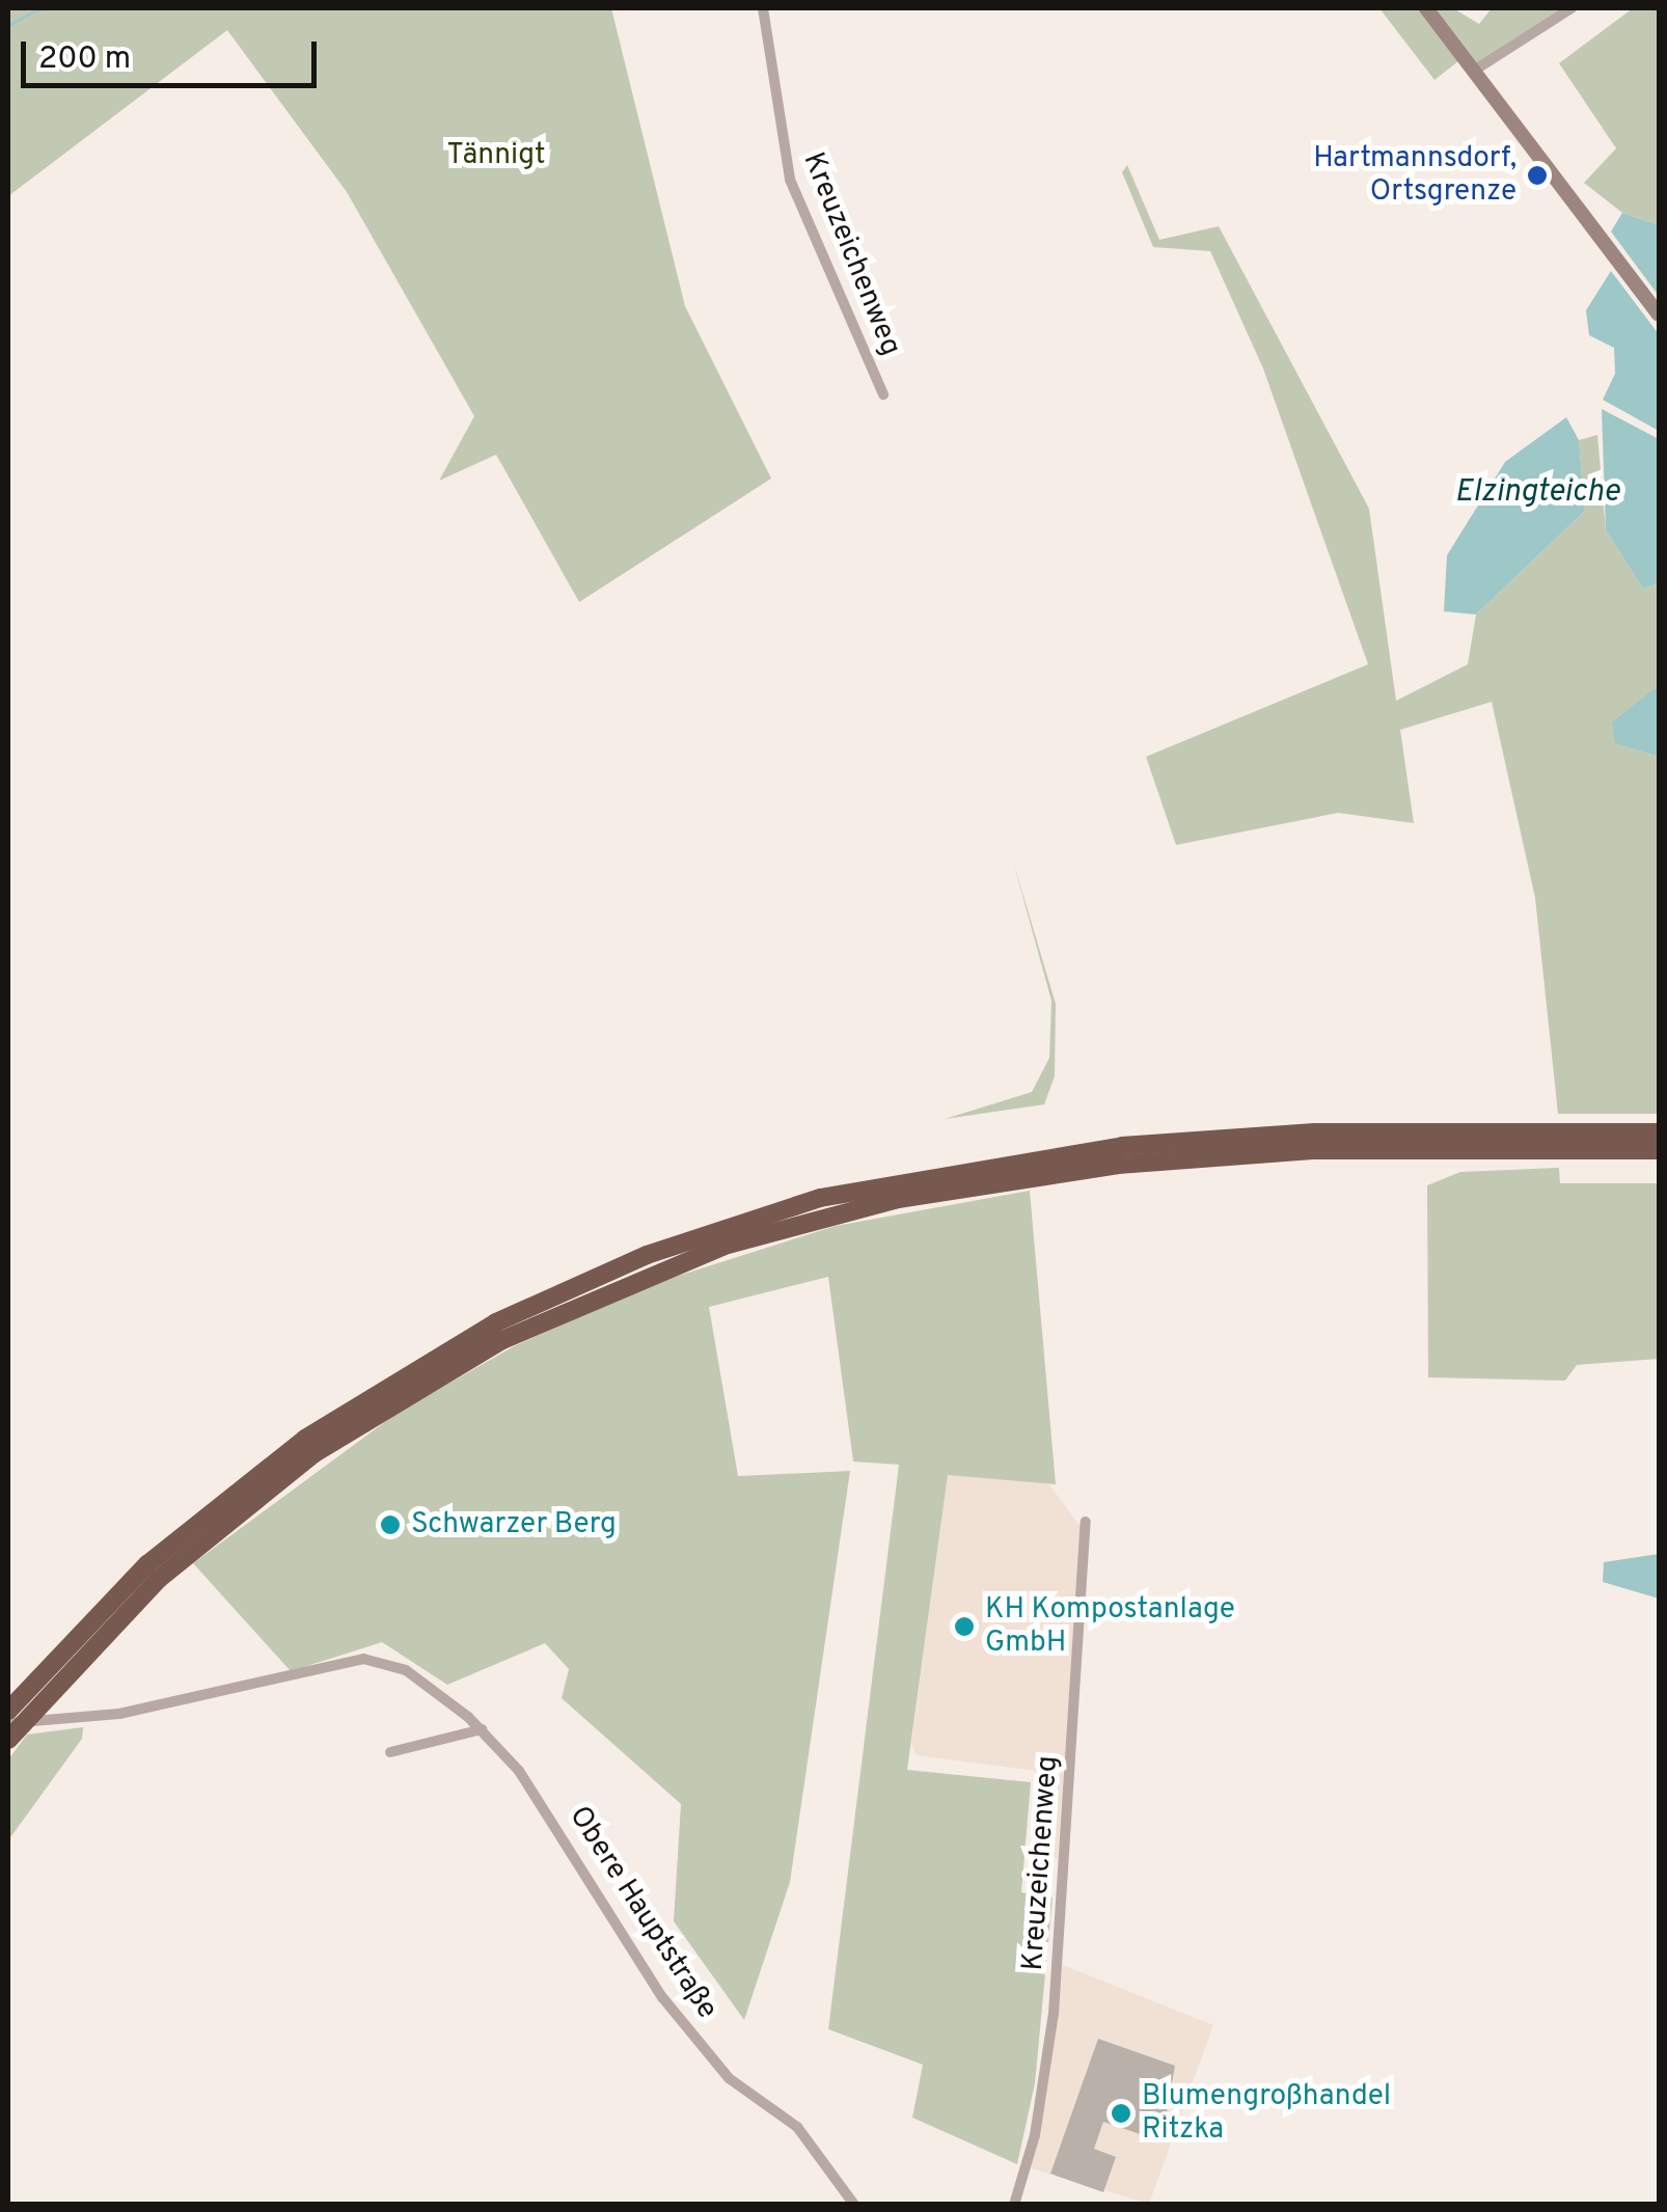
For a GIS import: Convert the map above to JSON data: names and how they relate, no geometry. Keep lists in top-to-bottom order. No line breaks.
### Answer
{"streets":{"street":["Kreuzeichenweg","Obere Hauptstraße"]},"water":["Elzingteiche"],"parks":["Tännigt"],"places":["Hartmannsdorf, Ortsgrenze","Schwarzer Berg","KH Kompostanlage GmbH","Blumengroßhandel Ritzka"],"scale_bar":"200 m"}
